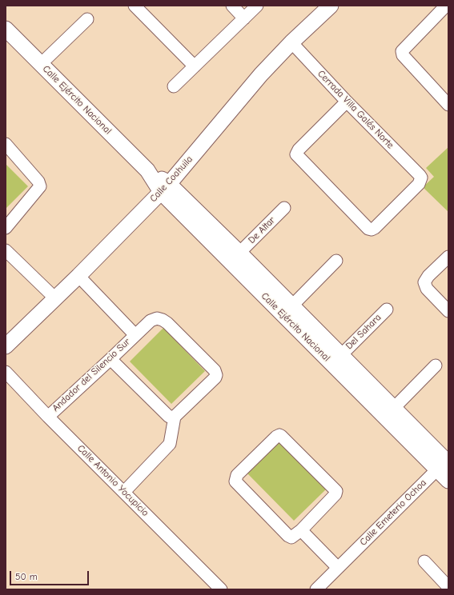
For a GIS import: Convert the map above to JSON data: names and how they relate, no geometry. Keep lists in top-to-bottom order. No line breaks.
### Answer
{"streets":{"street":["Calle Ejército Nacional","Cerrada Villa Galés Norte","Calle Coahuila","De Altar","Del Sahara","Andador del Silencio Sur","Calle Antonio Yocupicio","Calle Emeterio Ochoa"]},"crossings":[["Calle Ejército Nacional","Calle Coahuila"],["Calle Ejército Nacional","De Altar"],["Calle Ejército Nacional","Del Sahara"],["Calle Ejército Nacional","Calle Emeterio Ochoa"],["Cerrada Villa Galés Norte","Calle Coahuila"],["Andador del Silencio Sur","Calle Antonio Yocupicio"]],"scale_bar":"50 m"}
